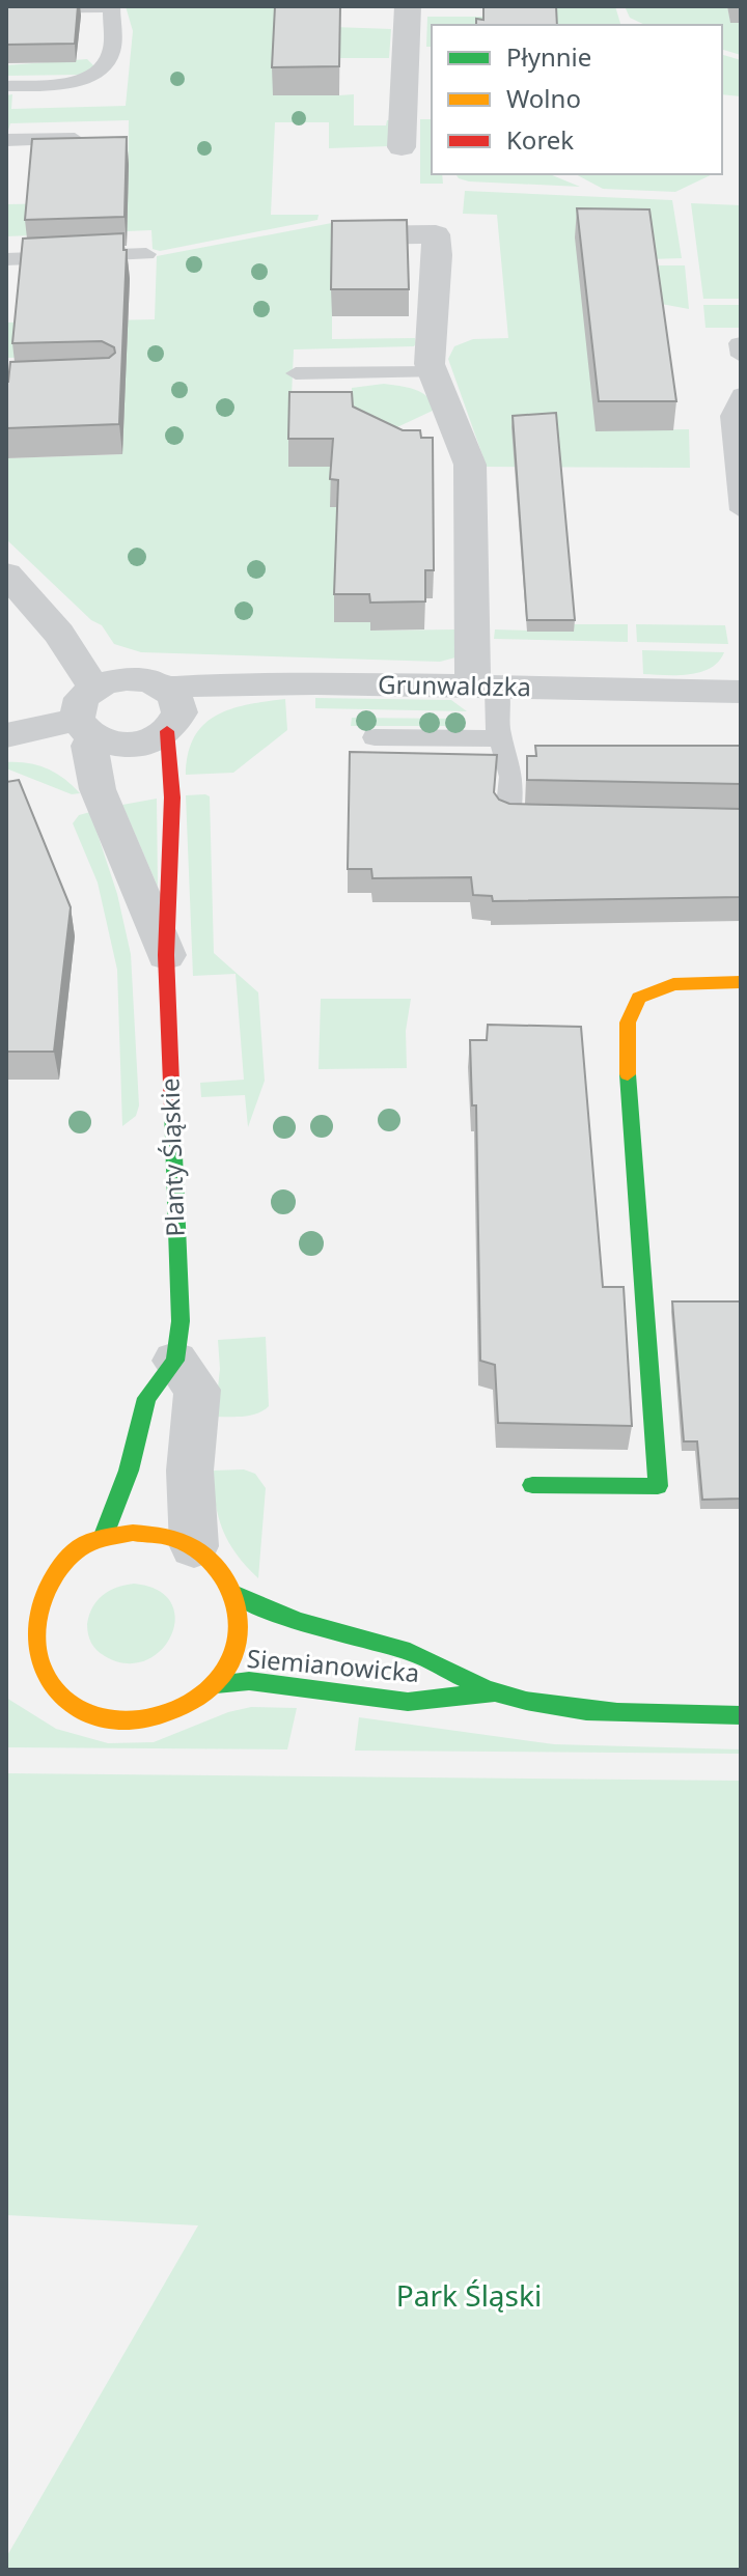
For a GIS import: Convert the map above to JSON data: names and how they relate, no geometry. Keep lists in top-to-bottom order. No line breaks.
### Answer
{"streets":{"street":["Grunwaldzka","Planty Śląskie","Siemianowicka"]},"parks":["Park Śląski"],"legend":["Płynnie","Wolno","Korek"]}
